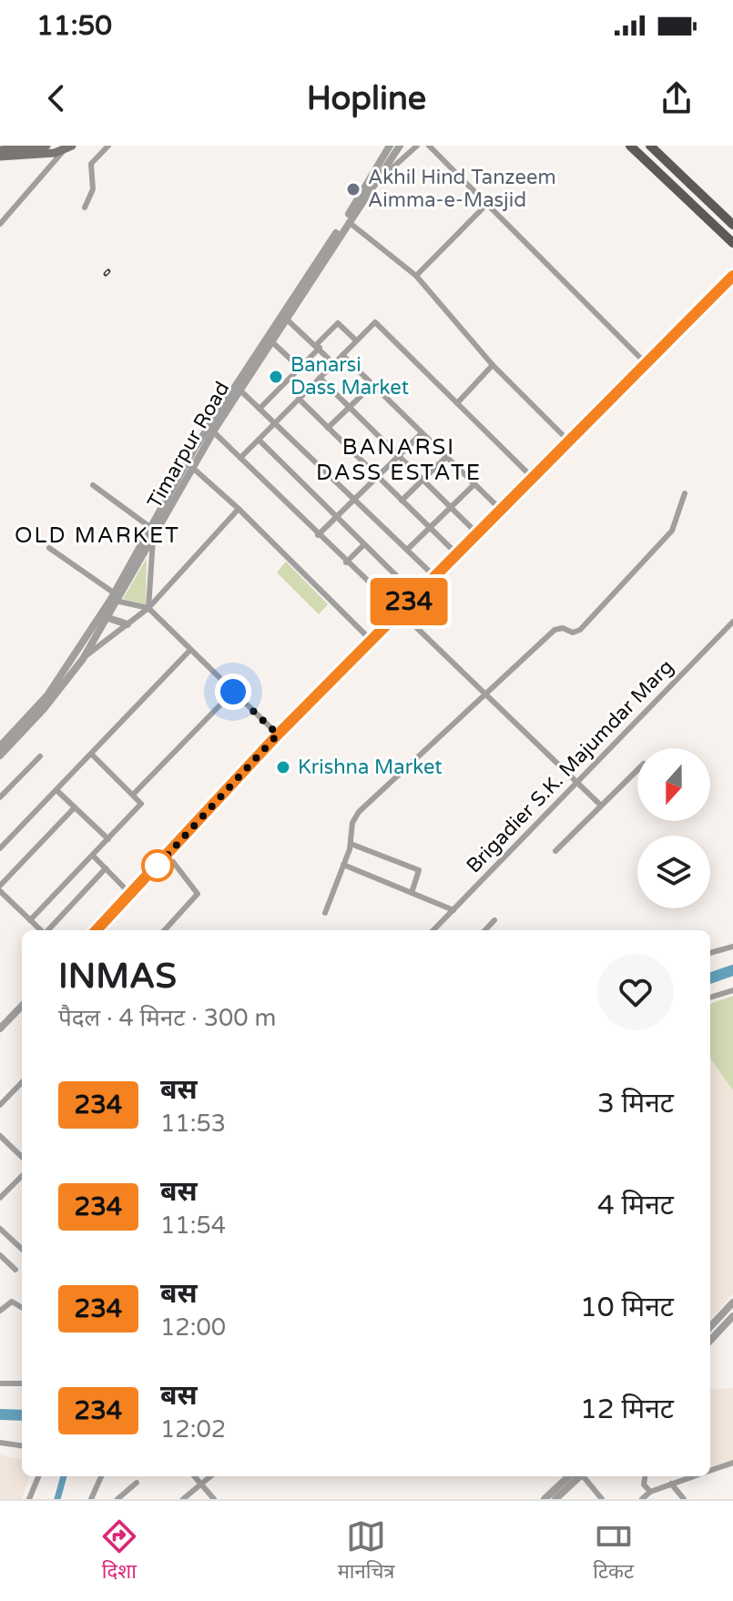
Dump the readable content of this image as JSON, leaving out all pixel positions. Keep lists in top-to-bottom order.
{
  "streets": {
    "street": ["Timarpur Road", "Brigadier S.K. Majumdar Marg"]
  },
  "districts": ["BANARSI DASS ESTATE", "OLD MARKET"],
  "places": ["Akhil Hind Tanzeem Aimma-e-Masjid", "Banarsi Dass Market", "Krishna Market"],
  "lines": ["bus line 234"],
  "north": "bottom",
  "page": {
    "status": "11:50",
    "header": "Hopline",
    "on_map": "234",
    "heading": ["INMAS", "पैदल · 4 मिनट · 300 m"],
    "list": [
      {
        "mark": "234",
        "name": "बस",
        "note": "11:53",
        "value": "3 मिनट"
      },
      {
        "mark": "234",
        "name": "बस",
        "note": "11:54",
        "value": "4 मिनट"
      },
      {
        "mark": "234",
        "name": "बस",
        "note": "12:00",
        "value": "10 मिनट"
      },
      {
        "mark": "234",
        "name": "बस",
        "note": "12:02",
        "value": "12 मिनट"
      }
    ],
    "tabs": ["दिशा", "मानचित्र", "टिकट"]
  }
}
